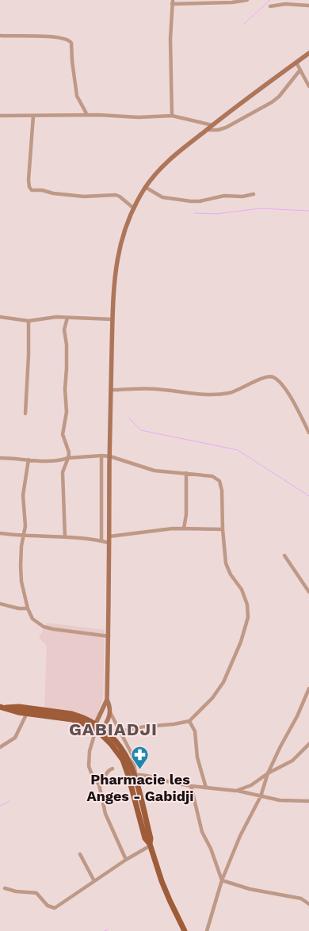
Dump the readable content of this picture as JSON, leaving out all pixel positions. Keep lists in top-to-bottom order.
{
  "districts": ["GABIADJI"],
  "places": {
    "pharmacy": ["Pharmacie les Anges - Gabidji"]
  }
}
